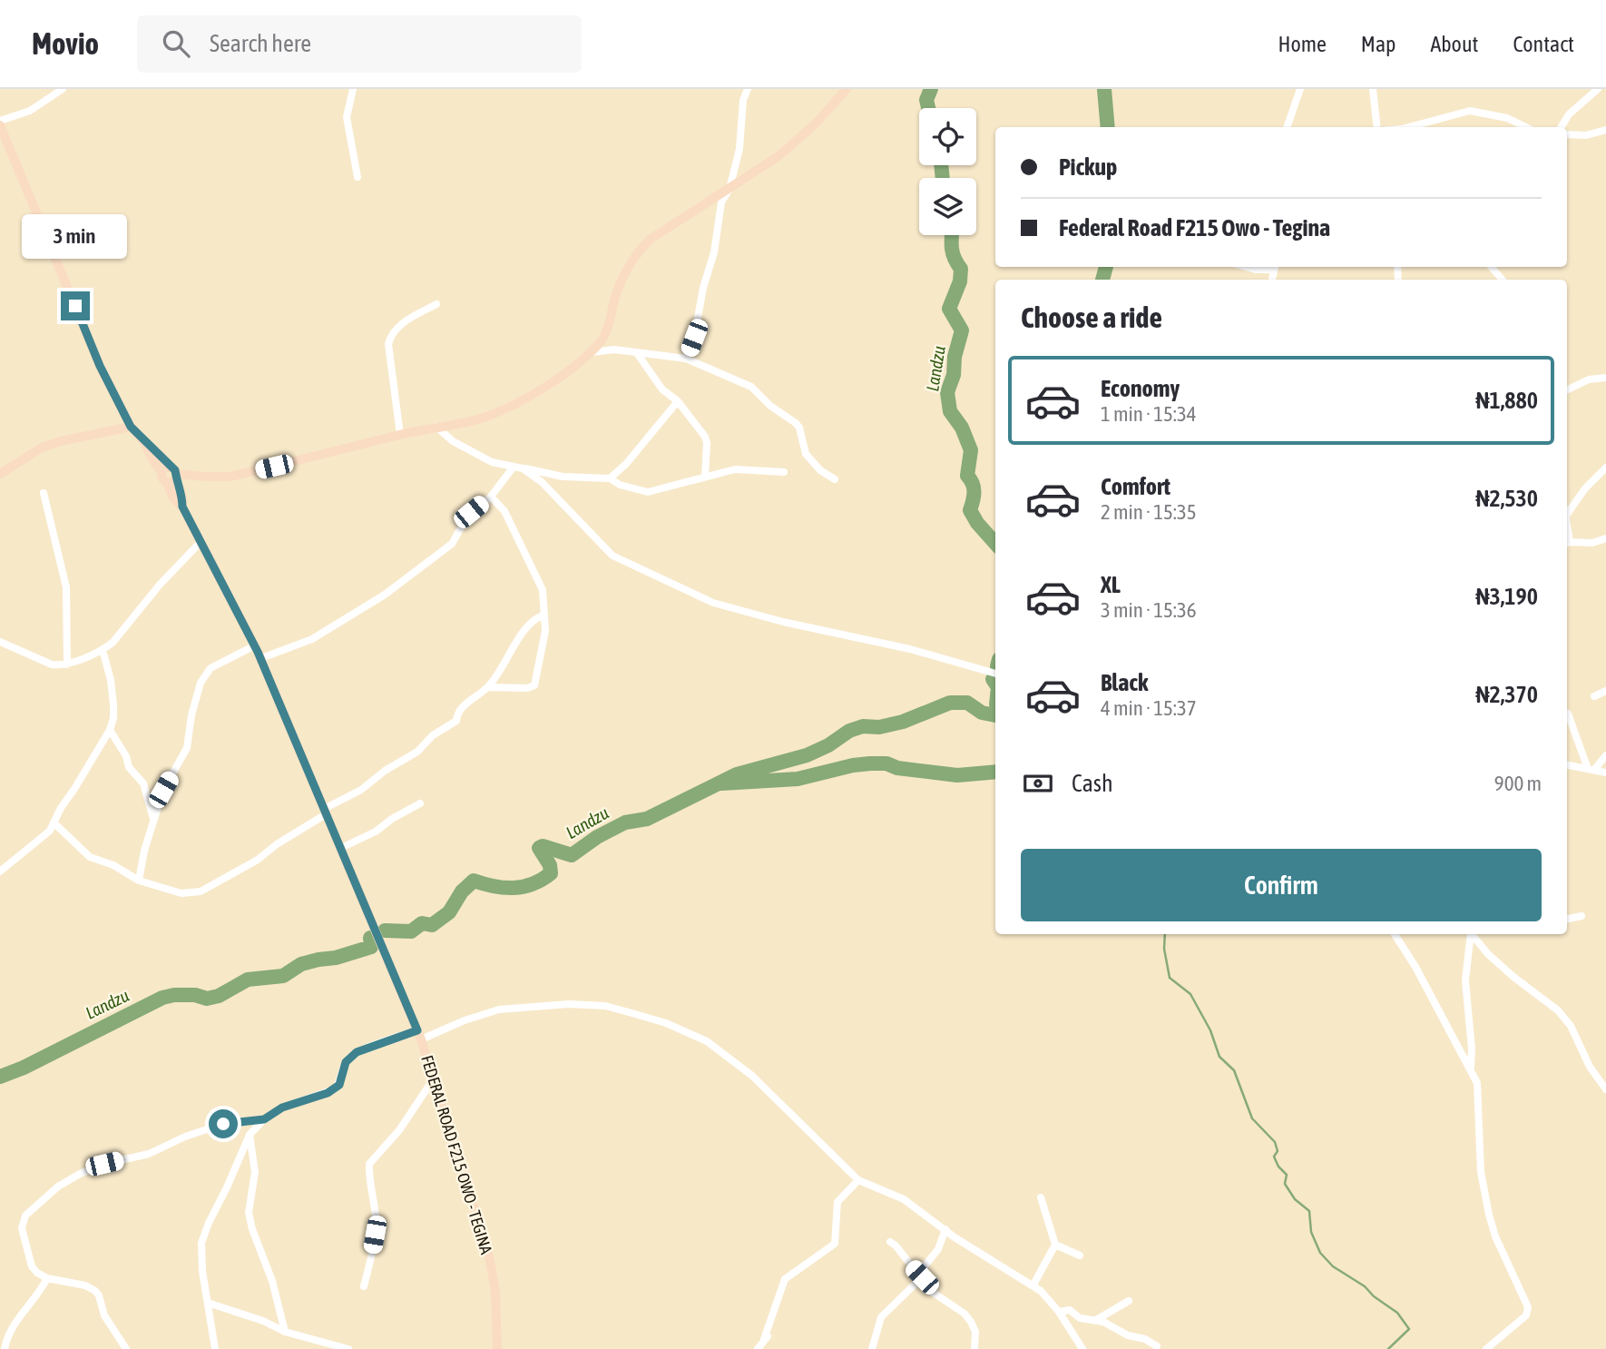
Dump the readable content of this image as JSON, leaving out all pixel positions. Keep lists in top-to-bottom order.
{
  "streets": {
    "main road": ["FEDERAL ROAD F215 OWO - TEGINA"]
  },
  "water": ["Landzu"],
  "page": {
    "header": "Movio",
    "search": "Search here",
    "nav": [
      "Home",
      "Map",
      "About",
      "Contact"
    ],
    "banner": ["Pickup", "Federal Road F215 Owo - Tegina"],
    "bubble": "3 min",
    "heading": "Choose a ride",
    "list": [
      {
        "name": "Economy",
        "note": "1 min · 15:34",
        "value": "₦1,880"
      },
      {
        "name": "Comfort",
        "note": "2 min · 15:35",
        "value": "₦2,530"
      },
      {
        "name": "XL",
        "note": "3 min · 15:36",
        "value": "₦3,190"
      },
      {
        "name": "Black",
        "note": "4 min · 15:37",
        "value": "₦2,370"
      }
    ],
    "pay": ["Cash", "900 m"],
    "buttons": "Confirm"
  }
}
